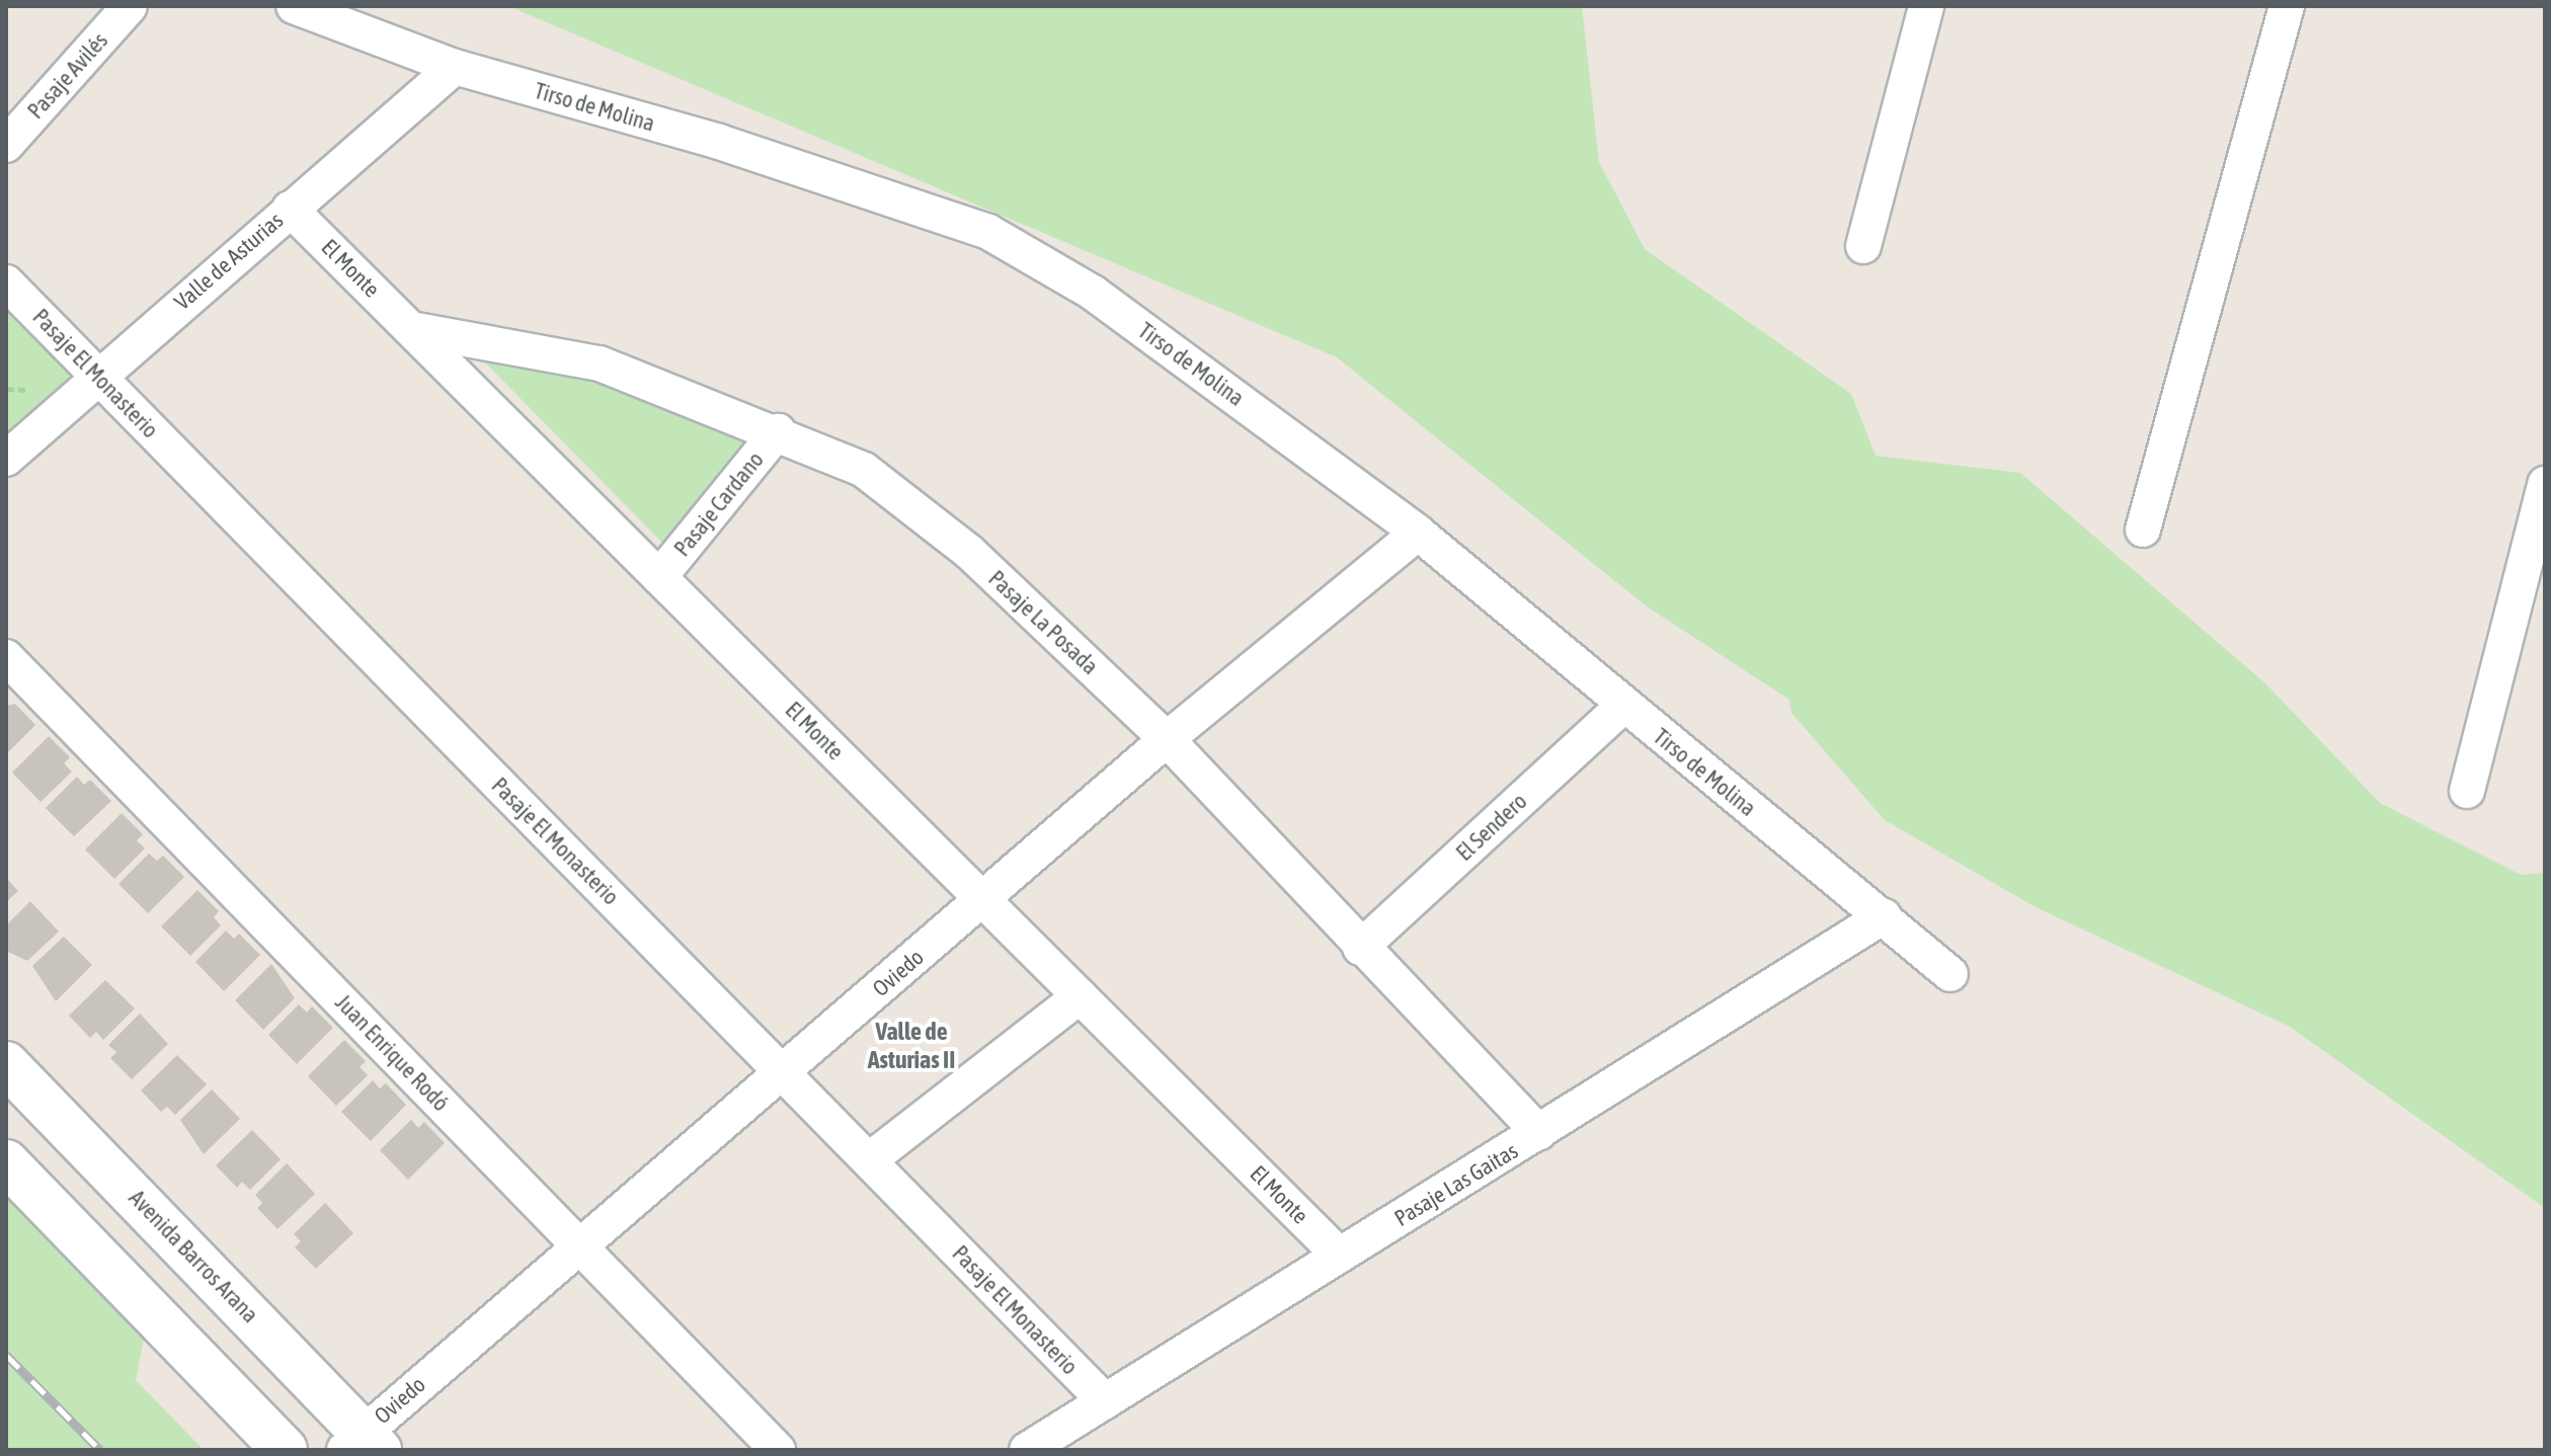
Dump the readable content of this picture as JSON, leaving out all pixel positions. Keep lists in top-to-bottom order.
{
  "streets": {
    "main road": ["Avenida Barros Arana"],
    "street": [
      "Pasaje Avilés",
      "Tirso de Molina",
      "Valle de Asturias",
      "El Monte",
      "Pasaje El Monasterio",
      "Pasaje Cardano",
      "Pasaje La Posada",
      "El Sendero",
      "Oviedo",
      "Juan Enrique Rodó",
      "Pasaje Las Gaitas"
    ]
  },
  "crossings": [
    ["Tirso de Molina", "Valle de Asturias"],
    ["Tirso de Molina", "El Sendero"],
    ["Tirso de Molina", "Oviedo"],
    ["Tirso de Molina", "Pasaje Las Gaitas"],
    ["Valle de Asturias", "El Monte"],
    ["Valle de Asturias", "Pasaje El Monasterio"],
    ["El Monte", "Pasaje Cardano"],
    ["El Monte", "Pasaje La Posada"],
    ["El Monte", "Oviedo"],
    ["El Monte", "Pasaje Las Gaitas"],
    ["Pasaje El Monasterio", "Oviedo"],
    ["Pasaje El Monasterio", "Pasaje Las Gaitas"],
    ["Pasaje Cardano", "Pasaje La Posada"],
    ["Pasaje La Posada", "El Sendero"],
    ["Pasaje La Posada", "Oviedo"],
    ["Pasaje La Posada", "Pasaje Las Gaitas"],
    ["Oviedo", "Juan Enrique Rodó"],
    ["Oviedo", "Avenida Barros Arana"]
  ],
  "districts": ["Valle de Asturias II"]
}
